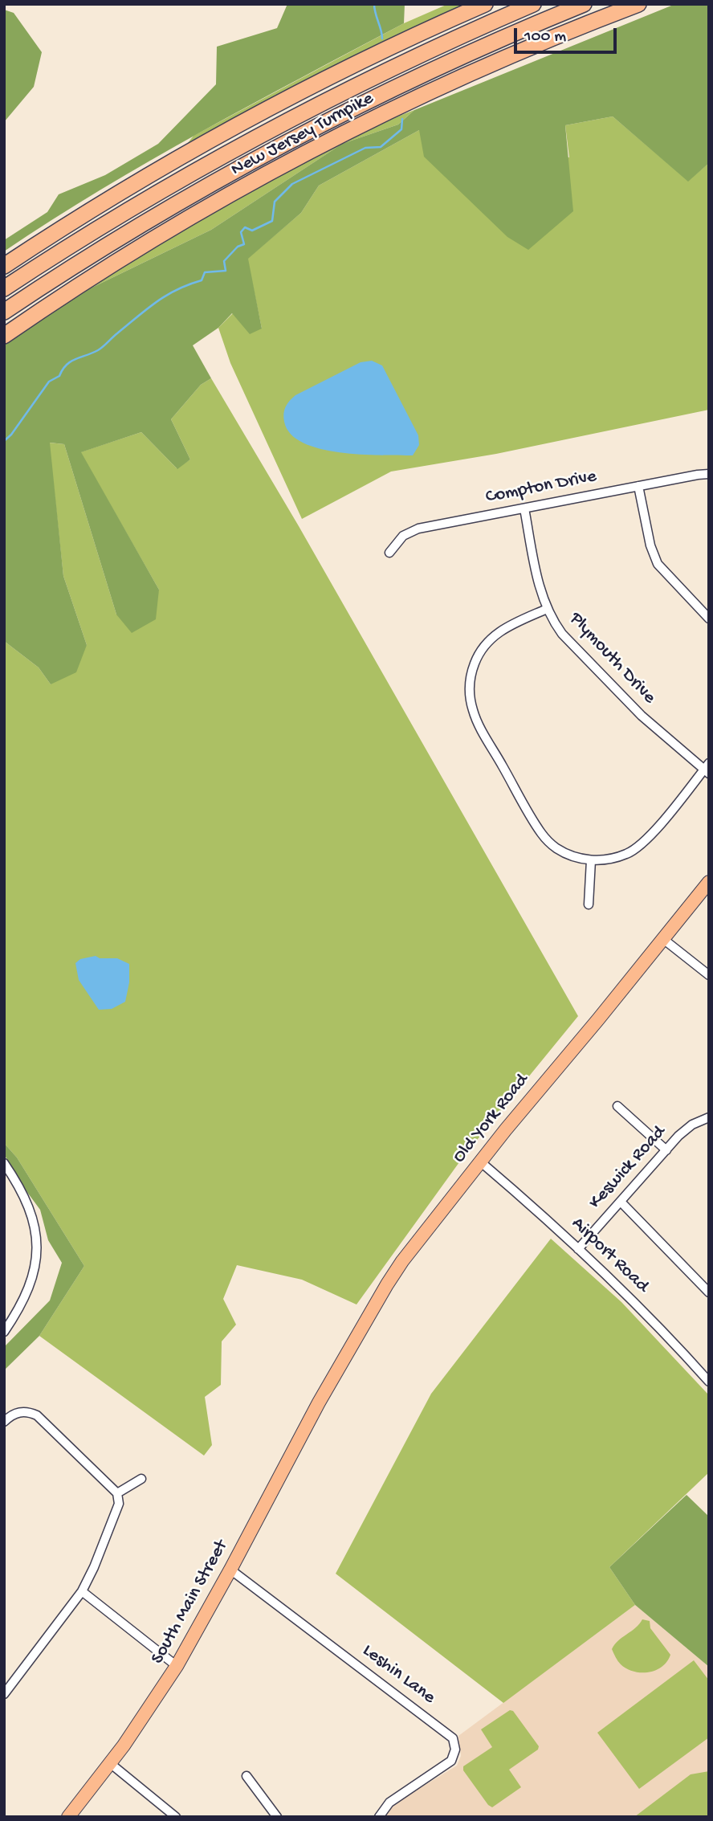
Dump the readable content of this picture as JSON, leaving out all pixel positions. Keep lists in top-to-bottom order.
{
  "streets": {
    "highway": ["New Jersey Turnpike"],
    "main road": ["Old York Road", "South Main Street"],
    "street": [
      "Compton Drive",
      "Plymouth Drive",
      "Keswick Road",
      "Airport Road",
      "Leshin Lane"
    ]
  },
  "crossings": [
    ["Compton Drive", "Plymouth Drive"],
    ["Old York Road", "Airport Road"],
    ["Old York Road", "South Main Street"],
    ["Keswick Road", "Airport Road"],
    ["South Main Street", "Leshin Lane"]
  ],
  "scale_bar": "100 m"
}
